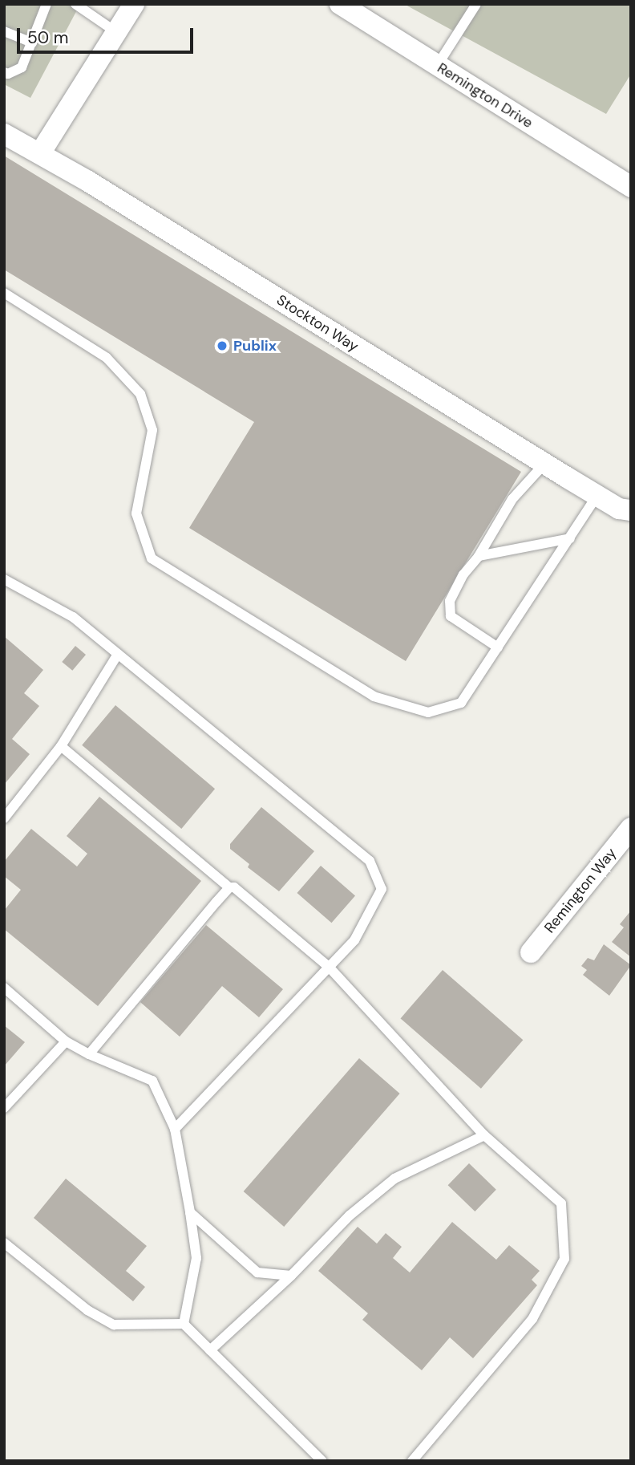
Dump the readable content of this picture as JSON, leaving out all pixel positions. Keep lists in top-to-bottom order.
{
  "streets": {
    "street": ["Remington Drive", "Stockton Way", "Remington Way"]
  },
  "places": ["Publix"],
  "scale_bar": "50 m"
}
